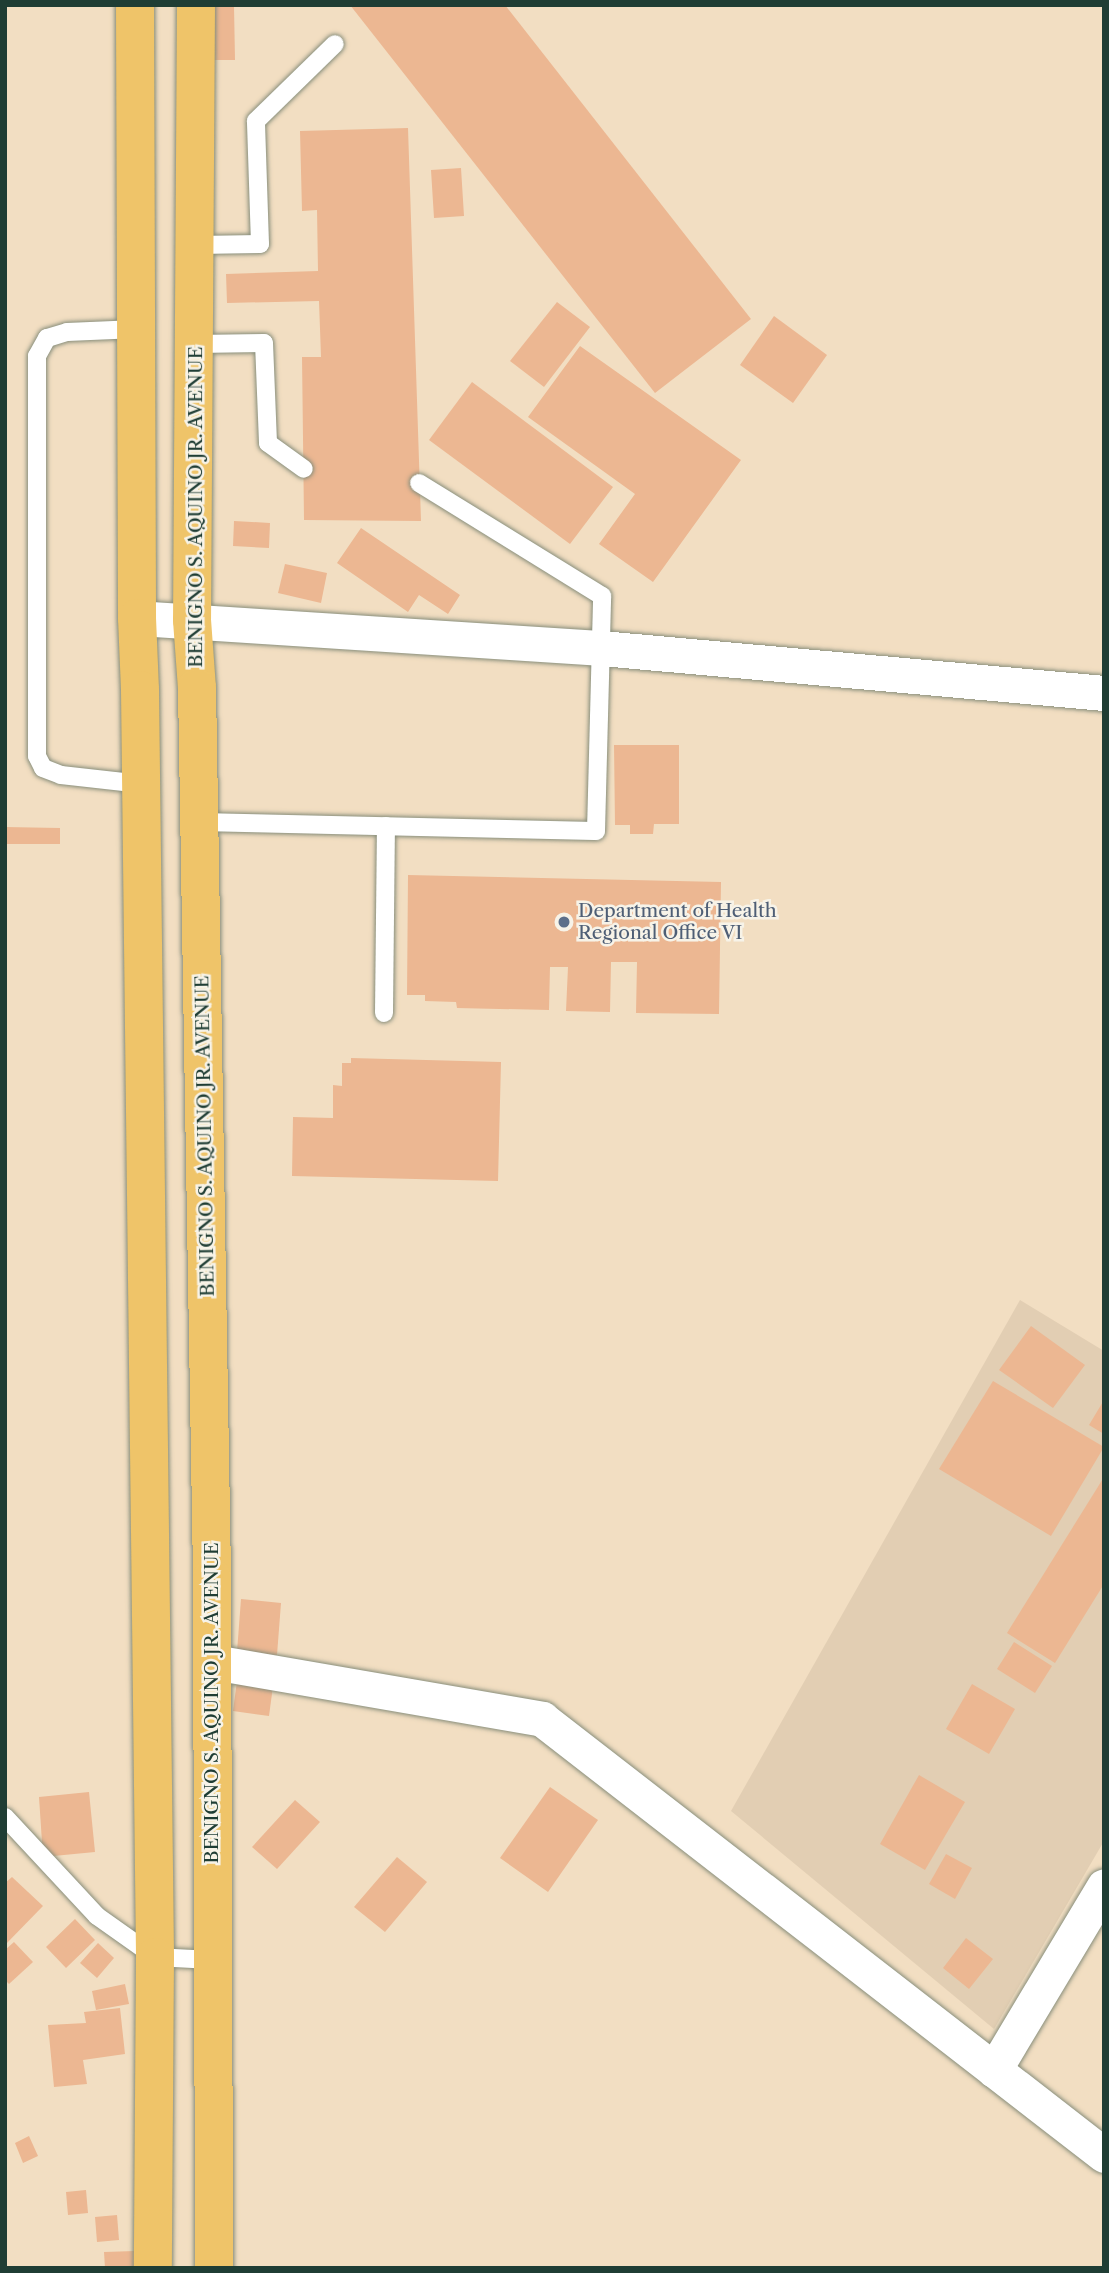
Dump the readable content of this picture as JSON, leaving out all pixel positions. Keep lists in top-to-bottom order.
{
  "streets": {
    "main road": ["BENIGNO S. AQUINO JR. AVENUE"]
  },
  "places": ["Department of Health Regional Office VI"]
}
